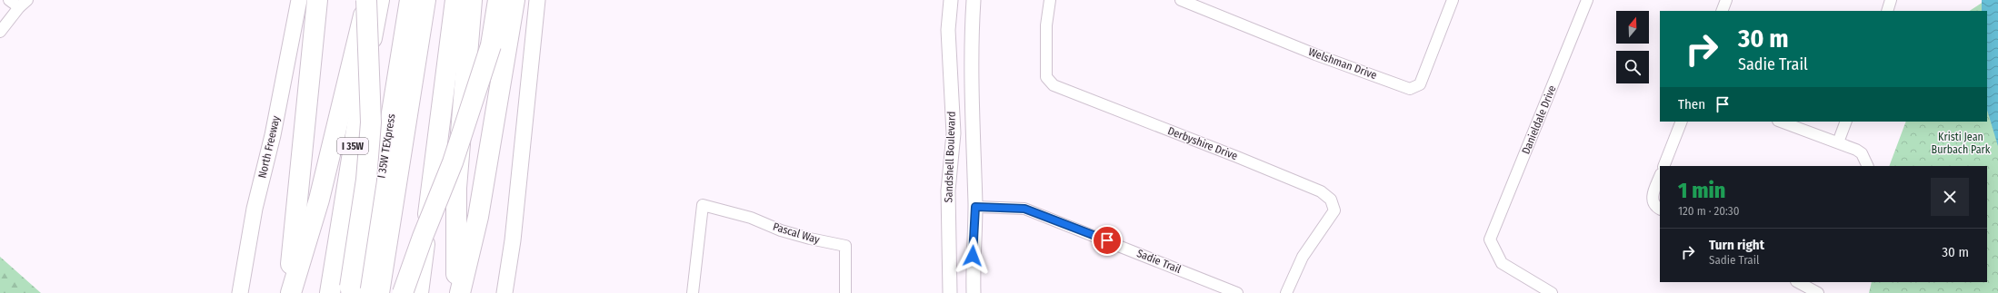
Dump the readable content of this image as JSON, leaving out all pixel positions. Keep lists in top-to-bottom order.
{
  "streets": {
    "highway": ["I 35W", "I 35W TEXpress"],
    "main road": ["North Freeway"],
    "street": [
      "Welshman Drive",
      "Danieldale Drive",
      "Derbyshire Drive",
      "Sandshell Boulevard",
      "Pascal Way",
      "Sadie Trail"
    ]
  },
  "crossings": [
    ["Sandshell Boulevard", "Sadie Trail"]
  ],
  "parks": ["Kristi Jean Burbach Park"],
  "north": "top",
  "page": {
    "turn": ["30 m", "Sadie Trail"],
    "then": "Then",
    "heading": ["1 min", "120 m · 20:30"],
    "list": [
      {
        "name": "Turn right",
        "note": "Sadie Trail",
        "value": "30 m"
      }
    ]
  }
}
